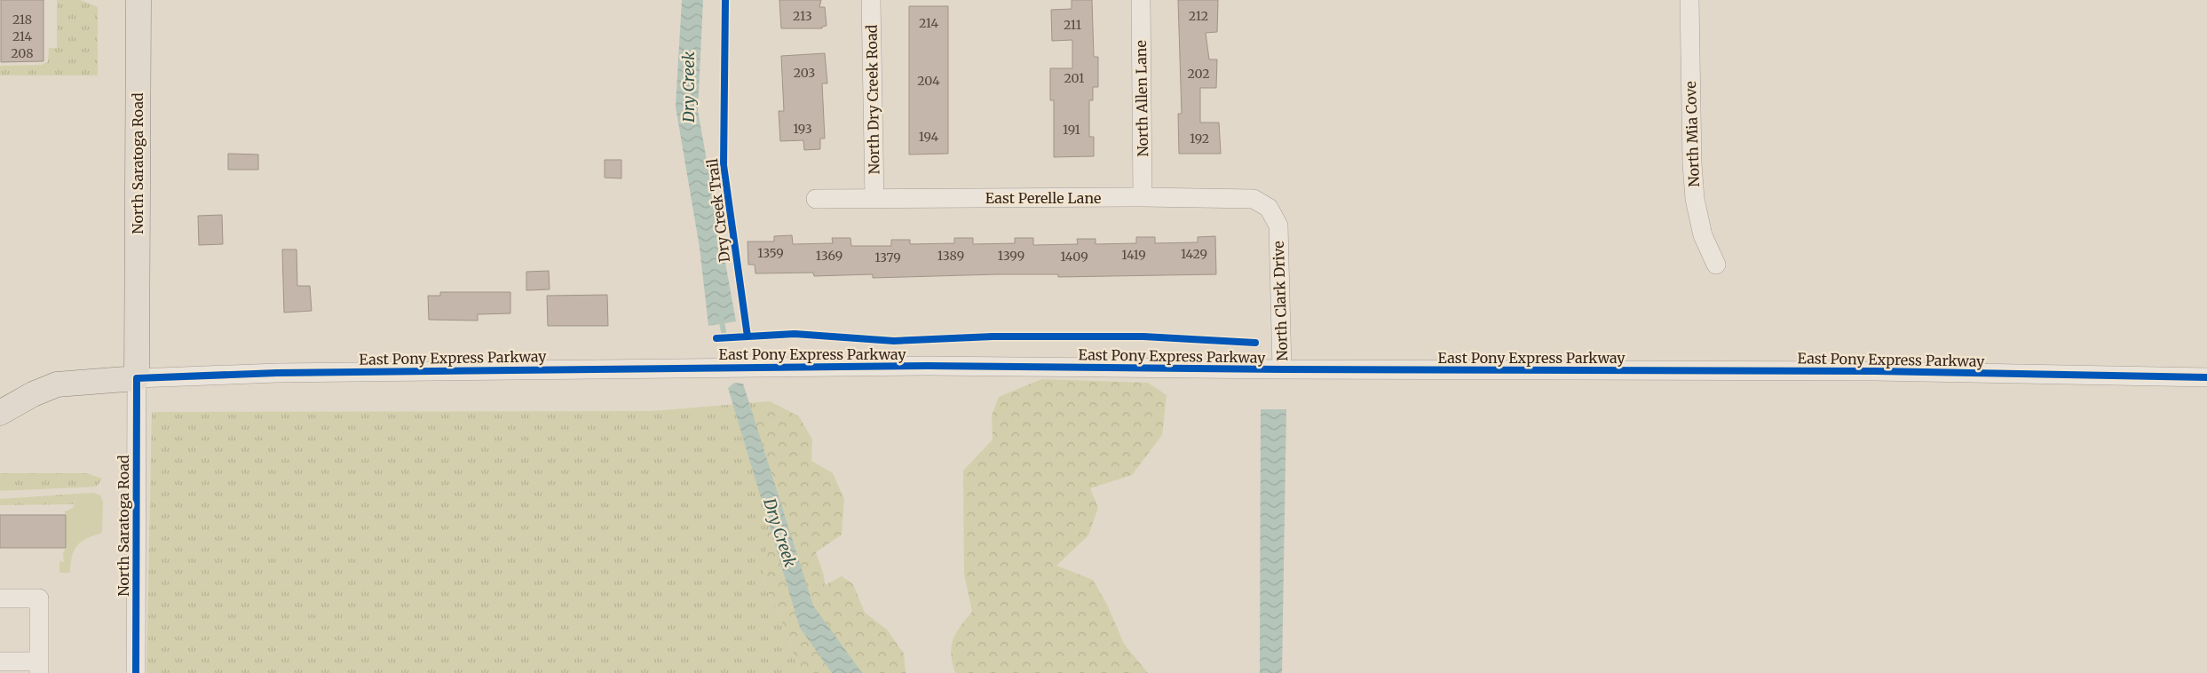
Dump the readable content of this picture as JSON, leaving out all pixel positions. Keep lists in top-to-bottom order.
{
  "streets": {
    "main road": ["North Saratoga Road", "East Pony Express Parkway"],
    "street": [
      "North Allen Lane",
      "North Dry Creek Road",
      "North Mia Cove",
      "East Perelle Lane",
      "North Clark Drive"
    ],
    "cycle path": ["Dry Creek Trail"]
  },
  "crossings": [
    ["North Allen Lane", "East Perelle Lane"],
    ["North Dry Creek Road", "East Perelle Lane"],
    ["North Saratoga Road", "East Pony Express Parkway"],
    ["East Perelle Lane", "North Clark Drive"],
    ["North Clark Drive", "East Pony Express Parkway"]
  ],
  "water": ["Dry Creek"],
  "house_numbers": [
    "213",
    "212",
    "218",
    "214",
    "211",
    "214",
    "208",
    "203",
    "202",
    "201",
    "204",
    "193",
    "191",
    "194",
    "192",
    "1359",
    "1429",
    "1419",
    "1369",
    "1389",
    "1399",
    "1409",
    "1379"
  ]
}
